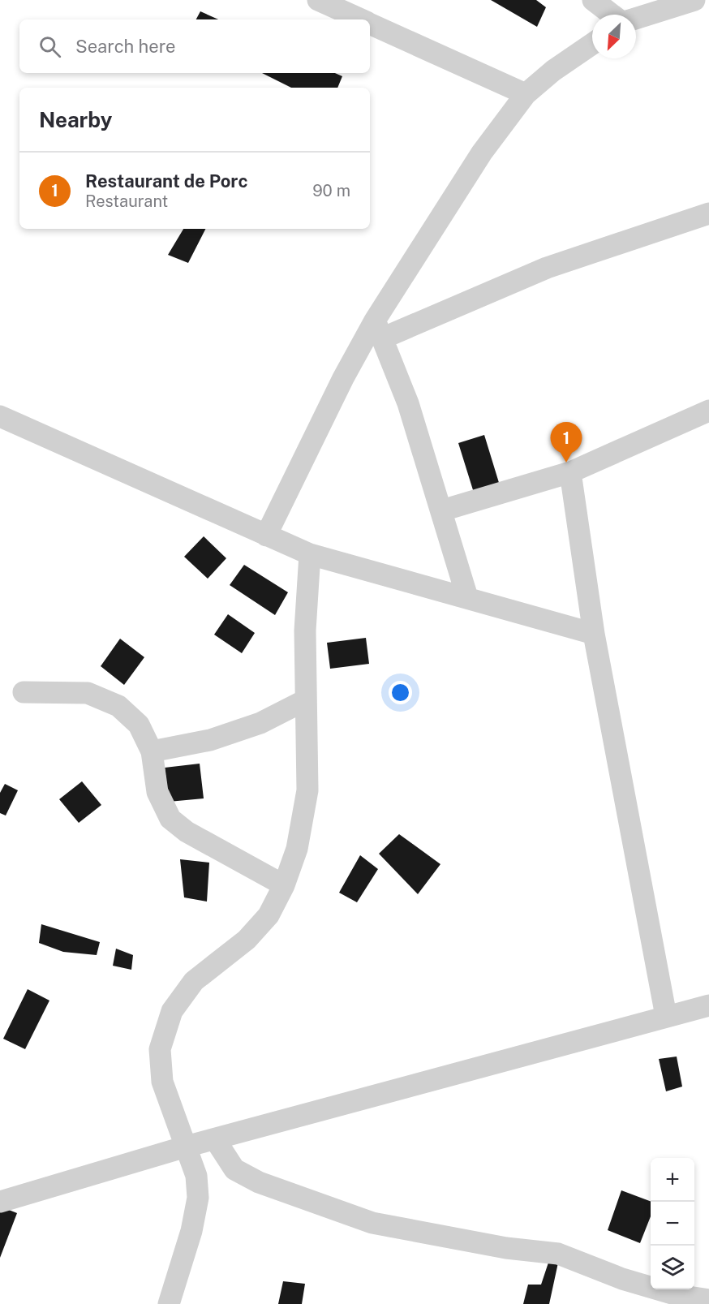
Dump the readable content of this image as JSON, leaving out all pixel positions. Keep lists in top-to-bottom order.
{
  "north": "bottom left",
  "page": {
    "search": "Search here",
    "heading": "Nearby",
    "list": [
      {
        "mark": "1",
        "name": "Restaurant de Porc",
        "note": "Restaurant",
        "value": "90 m"
      }
    ],
    "pins": "1",
    "map_buttons": ["+", "−"]
  }
}
